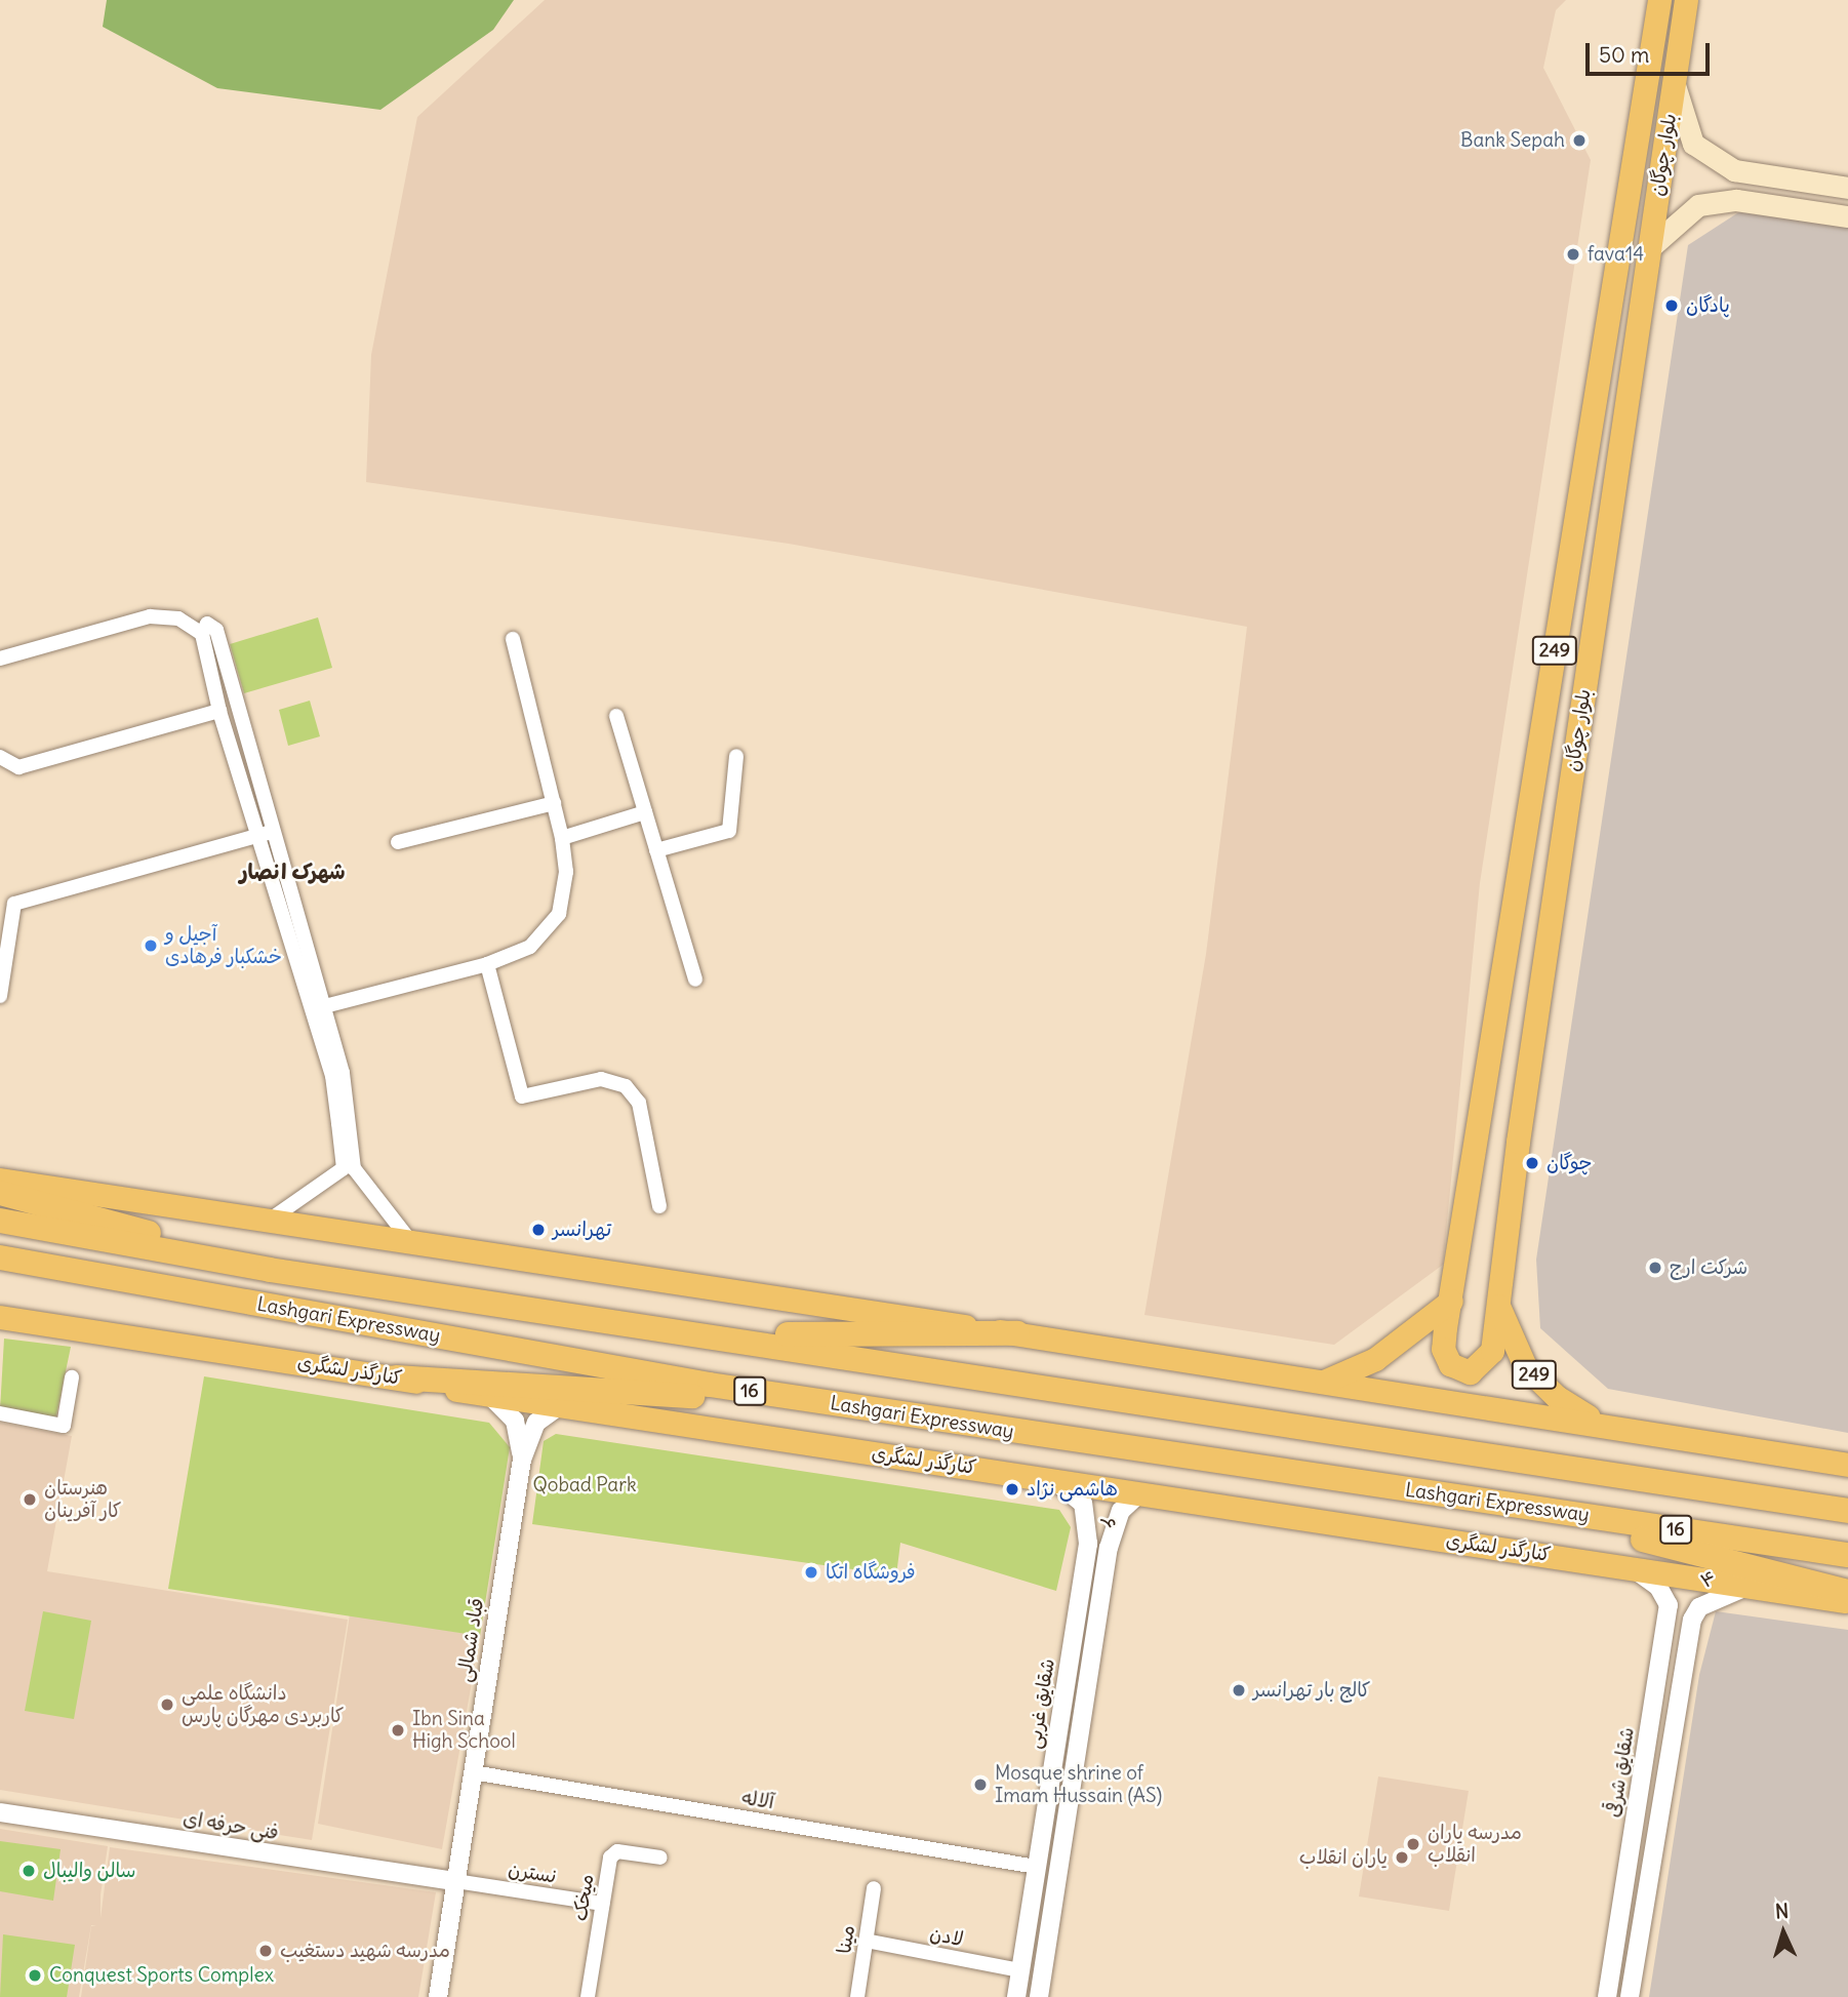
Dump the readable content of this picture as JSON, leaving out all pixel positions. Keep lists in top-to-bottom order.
{
  "streets": {
    "highway": ["Lashgari Expressway", "16"],
    "main road": ["بلوار چوگان", "249", "کنارگذر لشگری"],
    "street": [
      "۶",
      "۴",
      "قباد شمالی",
      "شقایق غربی",
      "شقایق شرقی",
      "آلاله",
      "فنی حرفه ای",
      "نسترن",
      "میخک",
      "لادن",
      "مینا"
    ]
  },
  "crossings": [
    ["بلوار چوگان", "249"],
    ["کنارگذر لشگری", "۶"],
    ["کنارگذر لشگری", "۴"],
    ["کنارگذر لشگری", "شقایق شرقی"],
    ["۶", "شقایق غربی"],
    ["قباد شمالی", "آلاله"],
    ["قباد شمالی", "فنی حرفه ای"],
    ["قباد شمالی", "نسترن"],
    ["شقایق غربی", "آلاله"],
    ["شقایق غربی", "لادن"],
    ["فنی حرفه ای", "نسترن"],
    ["نسترن", "میخک"],
    ["لادن", "مینا"]
  ],
  "districts": ["شهرک انصار"],
  "parks": ["Qobad Park"],
  "places": [
    "Bank Sepah",
    "fava14",
    "پادگان",
    "آجیل و خشکبار فرهادی",
    "چوگان",
    "تهرانسر",
    "شرکت ارج",
    "هاشمی نژاد",
    "هنرستان کار آفرینان",
    "فروشگاه اتکا",
    "کالج بار تهرانسر",
    "دانشگاه علمی کاربردی مهرگان پارس",
    "Ibn Sina High School",
    "Mosque shrine of Imam Hussain (AS)",
    "مدرسه یاران انقلاب",
    "یاران انقلاب",
    "سالن والیبال",
    "مدرسه شهید دستغیب",
    "Conquest Sports Complex"
  ],
  "scale_bar": "50 m",
  "north": "top"
}
